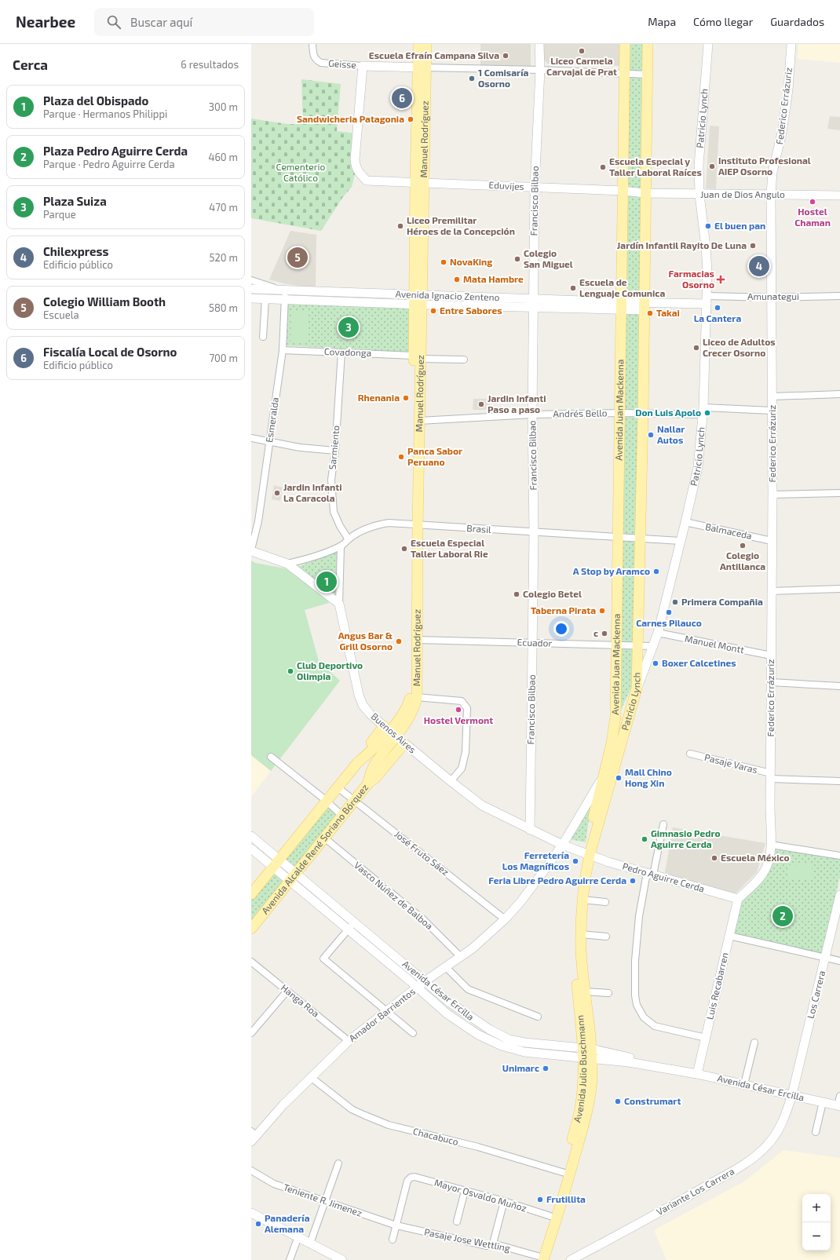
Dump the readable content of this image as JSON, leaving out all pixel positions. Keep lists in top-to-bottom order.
{
  "streets": {
    "main road": [
      "Patricio Lynch",
      "Manuel Rodríguez",
      "Avenida Juan Mackenna",
      "Avenida Alcalde René Soriano Bórquez",
      "Avenida Julio Buschmann"
    ],
    "street": [
      "Geisse",
      "Federico Errázuriz",
      "Eduvijes",
      "Juan de Dios Angulo",
      "Francisco Bilbao",
      "Avenida Ignacio Zenteno",
      "Amunategui",
      "Covadonga",
      "Andrés Bello",
      "Esmeralda",
      "Sarmiento",
      "Brasil",
      "Balmaceda",
      "Ecuador",
      "Manuel Montt",
      "Buenos Aires",
      "Pasaje Varas",
      "José Fruto Sáez",
      "Pedro Aguirre Cerda",
      "Vasco Núñez de Balboa",
      "Luis Recabarren",
      "Avenida César Ercilla",
      "Los Carrera",
      "Hanga Roa",
      "Amador Barrientos",
      "Chacabuco",
      "Variante Los Carrera",
      "Mayor Osvaldo Muñoz",
      "Teniente R. Jimenez",
      "Pasaje Jose Wettling"
    ]
  },
  "crossings": [
    ["Geisse", "Manuel Rodríguez"],
    ["Geisse", "Eduvijes"],
    ["Federico Errázuriz", "Juan de Dios Angulo"],
    ["Federico Errázuriz", "Amunategui"],
    ["Federico Errázuriz", "Andrés Bello"],
    ["Federico Errázuriz", "Balmaceda"],
    ["Federico Errázuriz", "Manuel Montt"],
    ["Federico Errázuriz", "Pasaje Varas"],
    ["Federico Errázuriz", "Pedro Aguirre Cerda"],
    ["Federico Errázuriz", "Luis Recabarren"],
    ["Patricio Lynch", "Juan de Dios Angulo"],
    ["Patricio Lynch", "Amunategui"],
    ["Patricio Lynch", "Avenida Juan Mackenna"],
    ["Patricio Lynch", "Andrés Bello"],
    ["Patricio Lynch", "Brasil"],
    ["Patricio Lynch", "Balmaceda"],
    ["Patricio Lynch", "Ecuador"],
    ["Patricio Lynch", "Manuel Montt"],
    ["Patricio Lynch", "Buenos Aires"],
    ["Patricio Lynch", "Pedro Aguirre Cerda"],
    ["Patricio Lynch", "Avenida Julio Buschmann"],
    ["Manuel Rodríguez", "Eduvijes"],
    ["Manuel Rodríguez", "Avenida Ignacio Zenteno"],
    ["Manuel Rodríguez", "Covadonga"],
    ["Manuel Rodríguez", "Andrés Bello"],
    ["Manuel Rodríguez", "Brasil"],
    ["Manuel Rodríguez", "Ecuador"],
    ["Manuel Rodríguez", "Buenos Aires"],
    ["Manuel Rodríguez", "Avenida Alcalde René Soriano Bórquez"],
    ["Eduvijes", "Juan de Dios Angulo"],
    ["Eduvijes", "Francisco Bilbao"],
    ["Eduvijes", "Avenida Juan Mackenna"],
    ["Francisco Bilbao", "Avenida Ignacio Zenteno"],
    ["Francisco Bilbao", "Andrés Bello"],
    ["Francisco Bilbao", "Brasil"],
    ["Francisco Bilbao", "Ecuador"],
    ["Francisco Bilbao", "Buenos Aires"],
    ["Avenida Ignacio Zenteno", "Amunategui"],
    ["Avenida Ignacio Zenteno", "Avenida Juan Mackenna"],
    ["Avenida Ignacio Zenteno", "Esmeralda"],
    ["Covadonga", "Esmeralda"],
    ["Covadonga", "Sarmiento"],
    ["Avenida Juan Mackenna", "Andrés Bello"],
    ["Avenida Juan Mackenna", "Brasil"],
    ["Avenida Juan Mackenna", "Ecuador"],
    ["Avenida Juan Mackenna", "Buenos Aires"],
    ["Avenida Juan Mackenna", "Pedro Aguirre Cerda"],
    ["Avenida Juan Mackenna", "Amador Barrientos"],
    ["Avenida Juan Mackenna", "Avenida Julio Buschmann"],
    ["Sarmiento", "Brasil"],
    ["Brasil", "Buenos Aires"],
    ["Buenos Aires", "Avenida Alcalde René Soriano Bórquez"],
    ["Buenos Aires", "Pedro Aguirre Cerda"],
    ["Buenos Aires", "Amador Barrientos"],
    ["Buenos Aires", "Avenida Julio Buschmann"],
    ["Avenida Alcalde René Soriano Bórquez", "José Fruto Sáez"],
    ["Avenida Alcalde René Soriano Bórquez", "Vasco Núñez de Balboa"],
    ["Avenida Alcalde René Soriano Bórquez", "Avenida César Ercilla"],
    ["José Fruto Sáez", "Amador Barrientos"],
    ["Pedro Aguirre Cerda", "Luis Recabarren"],
    ["Pedro Aguirre Cerda", "Avenida Julio Buschmann"],
    ["Vasco Núñez de Balboa", "Amador Barrientos"],
    ["Luis Recabarren", "Avenida César Ercilla"],
    ["Avenida César Ercilla", "Los Carrera"],
    ["Avenida César Ercilla", "Amador Barrientos"],
    ["Avenida César Ercilla", "Avenida Julio Buschmann"],
    ["Avenida César Ercilla", "Variante Los Carrera"],
    ["Los Carrera", "Variante Los Carrera"],
    ["Hanga Roa", "Amador Barrientos"],
    ["Amador Barrientos", "Chacabuco"],
    ["Avenida Julio Buschmann", "Chacabuco"],
    ["Avenida Julio Buschmann", "Mayor Osvaldo Muñoz"],
    ["Avenida Julio Buschmann", "Pasaje Jose Wettling"],
    ["Mayor Osvaldo Muñoz", "Teniente R. Jimenez"],
    ["Mayor Osvaldo Muñoz", "Pasaje Jose Wettling"],
    ["Teniente R. Jimenez", "Pasaje Jose Wettling"]
  ],
  "parks": ["Cementerio Católico"],
  "places": {
    "other": [
      "Liceo Carmela Carvajal de Prat",
      "Escuela Efraín Campana Silva",
      "1 Comisaría Osorno",
      "Sandwicheria Patagonia",
      "Instituto Profesional AIEP Osorno",
      "Escuela Especial y Taller Laboral Raíces",
      "Hostel Chaman",
      "Liceo Premilitar Héroes de la Concepción",
      "El buen pan",
      "Jardín Infantil Rayito De Luna",
      "Colegio San Miguel",
      "NovaKing",
      "Mata Hambre",
      "Escuela de Lenguaje Comunica",
      "La Cantera",
      "Entre Sabores",
      "Takai",
      "Liceo de Adultos Crecer Osorno",
      "Rhenania",
      "Jardin Infanti Paso a paso",
      "Don Luis Apolo",
      "Nallar Autos",
      "Panca Sabor Peruano",
      "Jardin Infanti La Caracola",
      "Colegio Antillanca",
      "Escuela Especial Taller Laboral Rie",
      "A Stop by Aramco",
      "Colegio Betel",
      "Primera Compañia",
      "Taberna Pirata",
      "Carnes Pilauco",
      "c",
      "Angus Bar & Grill Osorno",
      "Boxer Calcetines",
      "Club Deportivo Olimpia",
      "Hostel Vermont",
      "Mall Chino Hong Xin",
      "Gimnasio Pedro Aguirre Cerda",
      "Escuela México",
      "Ferretería Los Magníficos",
      "Feria Libre Pedro Aguirre Cerda",
      "Unimarc",
      "Construmart",
      "Frutillita",
      "Panadería Alemana"
    ],
    "health": ["Farmacias Osorno"]
  },
  "page": {
    "header": "Nearbee",
    "search": "Buscar aquí",
    "nav": ["Mapa", "Cómo llegar", "Guardados"],
    "heading": ["Cerca", "6 resultados"],
    "list": [
      {
        "mark": "1",
        "name": "Plaza del Obispado",
        "note": "Parque · Hermanos Philippi",
        "value": "300 m"
      },
      {
        "mark": "2",
        "name": "Plaza Pedro Aguirre Cerda",
        "note": "Parque · Pedro Aguirre Cerda",
        "value": "460 m"
      },
      {
        "mark": "3",
        "name": "Plaza Suiza",
        "note": "Parque",
        "value": "470 m"
      },
      {
        "mark": "4",
        "name": "Chilexpress",
        "note": "Edificio público",
        "value": "520 m"
      },
      {
        "mark": "5",
        "name": "Colegio William Booth",
        "note": "Escuela",
        "value": "580 m"
      },
      {
        "mark": "6",
        "name": "Fiscalía Local de Osorno",
        "note": "Edificio público",
        "value": "700 m"
      }
    ],
    "pins": [
      "6",
      "5",
      "4",
      "3",
      "1",
      "2"
    ],
    "map_buttons": ["+", "−"]
  }
}
